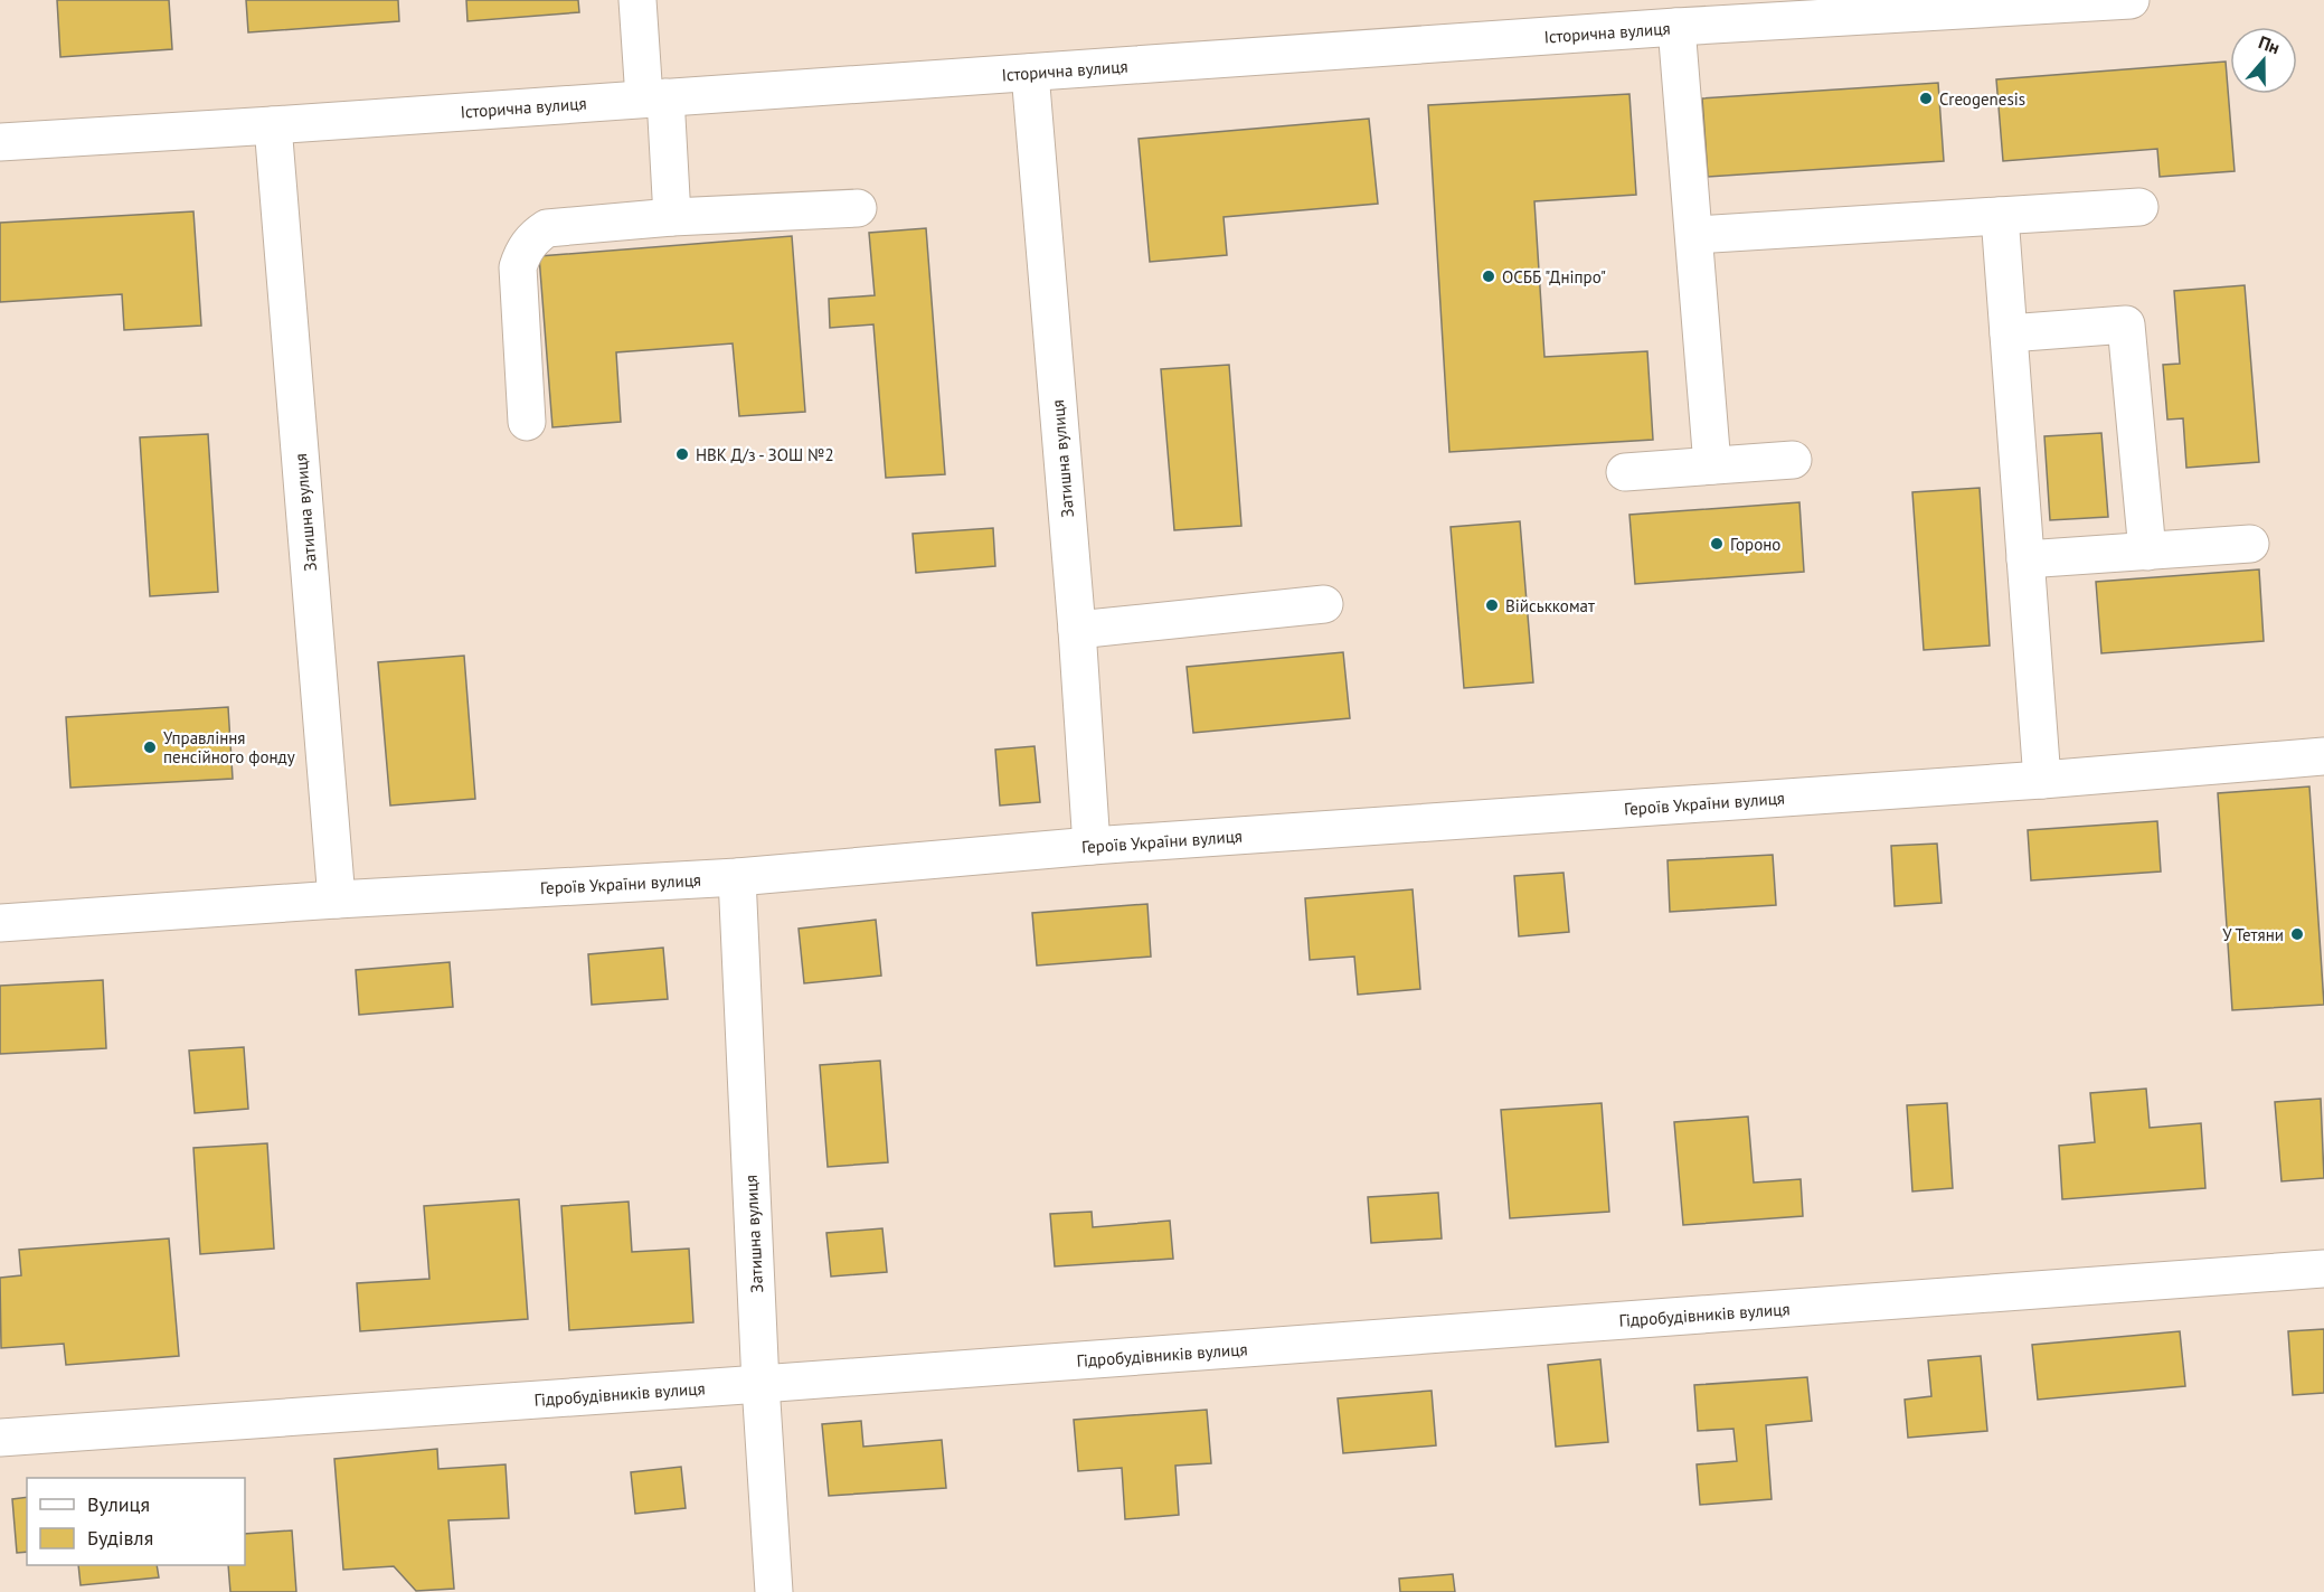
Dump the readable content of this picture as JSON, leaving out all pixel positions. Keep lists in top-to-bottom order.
{
  "streets": {
    "street": [
      "Історична вулиця",
      "Затишна вулиця",
      "Героїв України вулиця",
      "Гідробудівників вулиця"
    ]
  },
  "crossings": [
    ["Історична вулиця", "Затишна вулиця"],
    ["Затишна вулиця", "Героїв України вулиця"],
    ["Затишна вулиця", "Гідробудівників вулиця"]
  ],
  "places": [
    "Creogenesis",
    "ОСББ \"Днiпро\"",
    "НВК Д/з - ЗОШ №2",
    "Гороно",
    "Військкомат",
    "Управління пенсійного фонду",
    "У Тетяни"
  ],
  "legend": ["Вулиця", "Будівля"],
  "north": "top"
}
